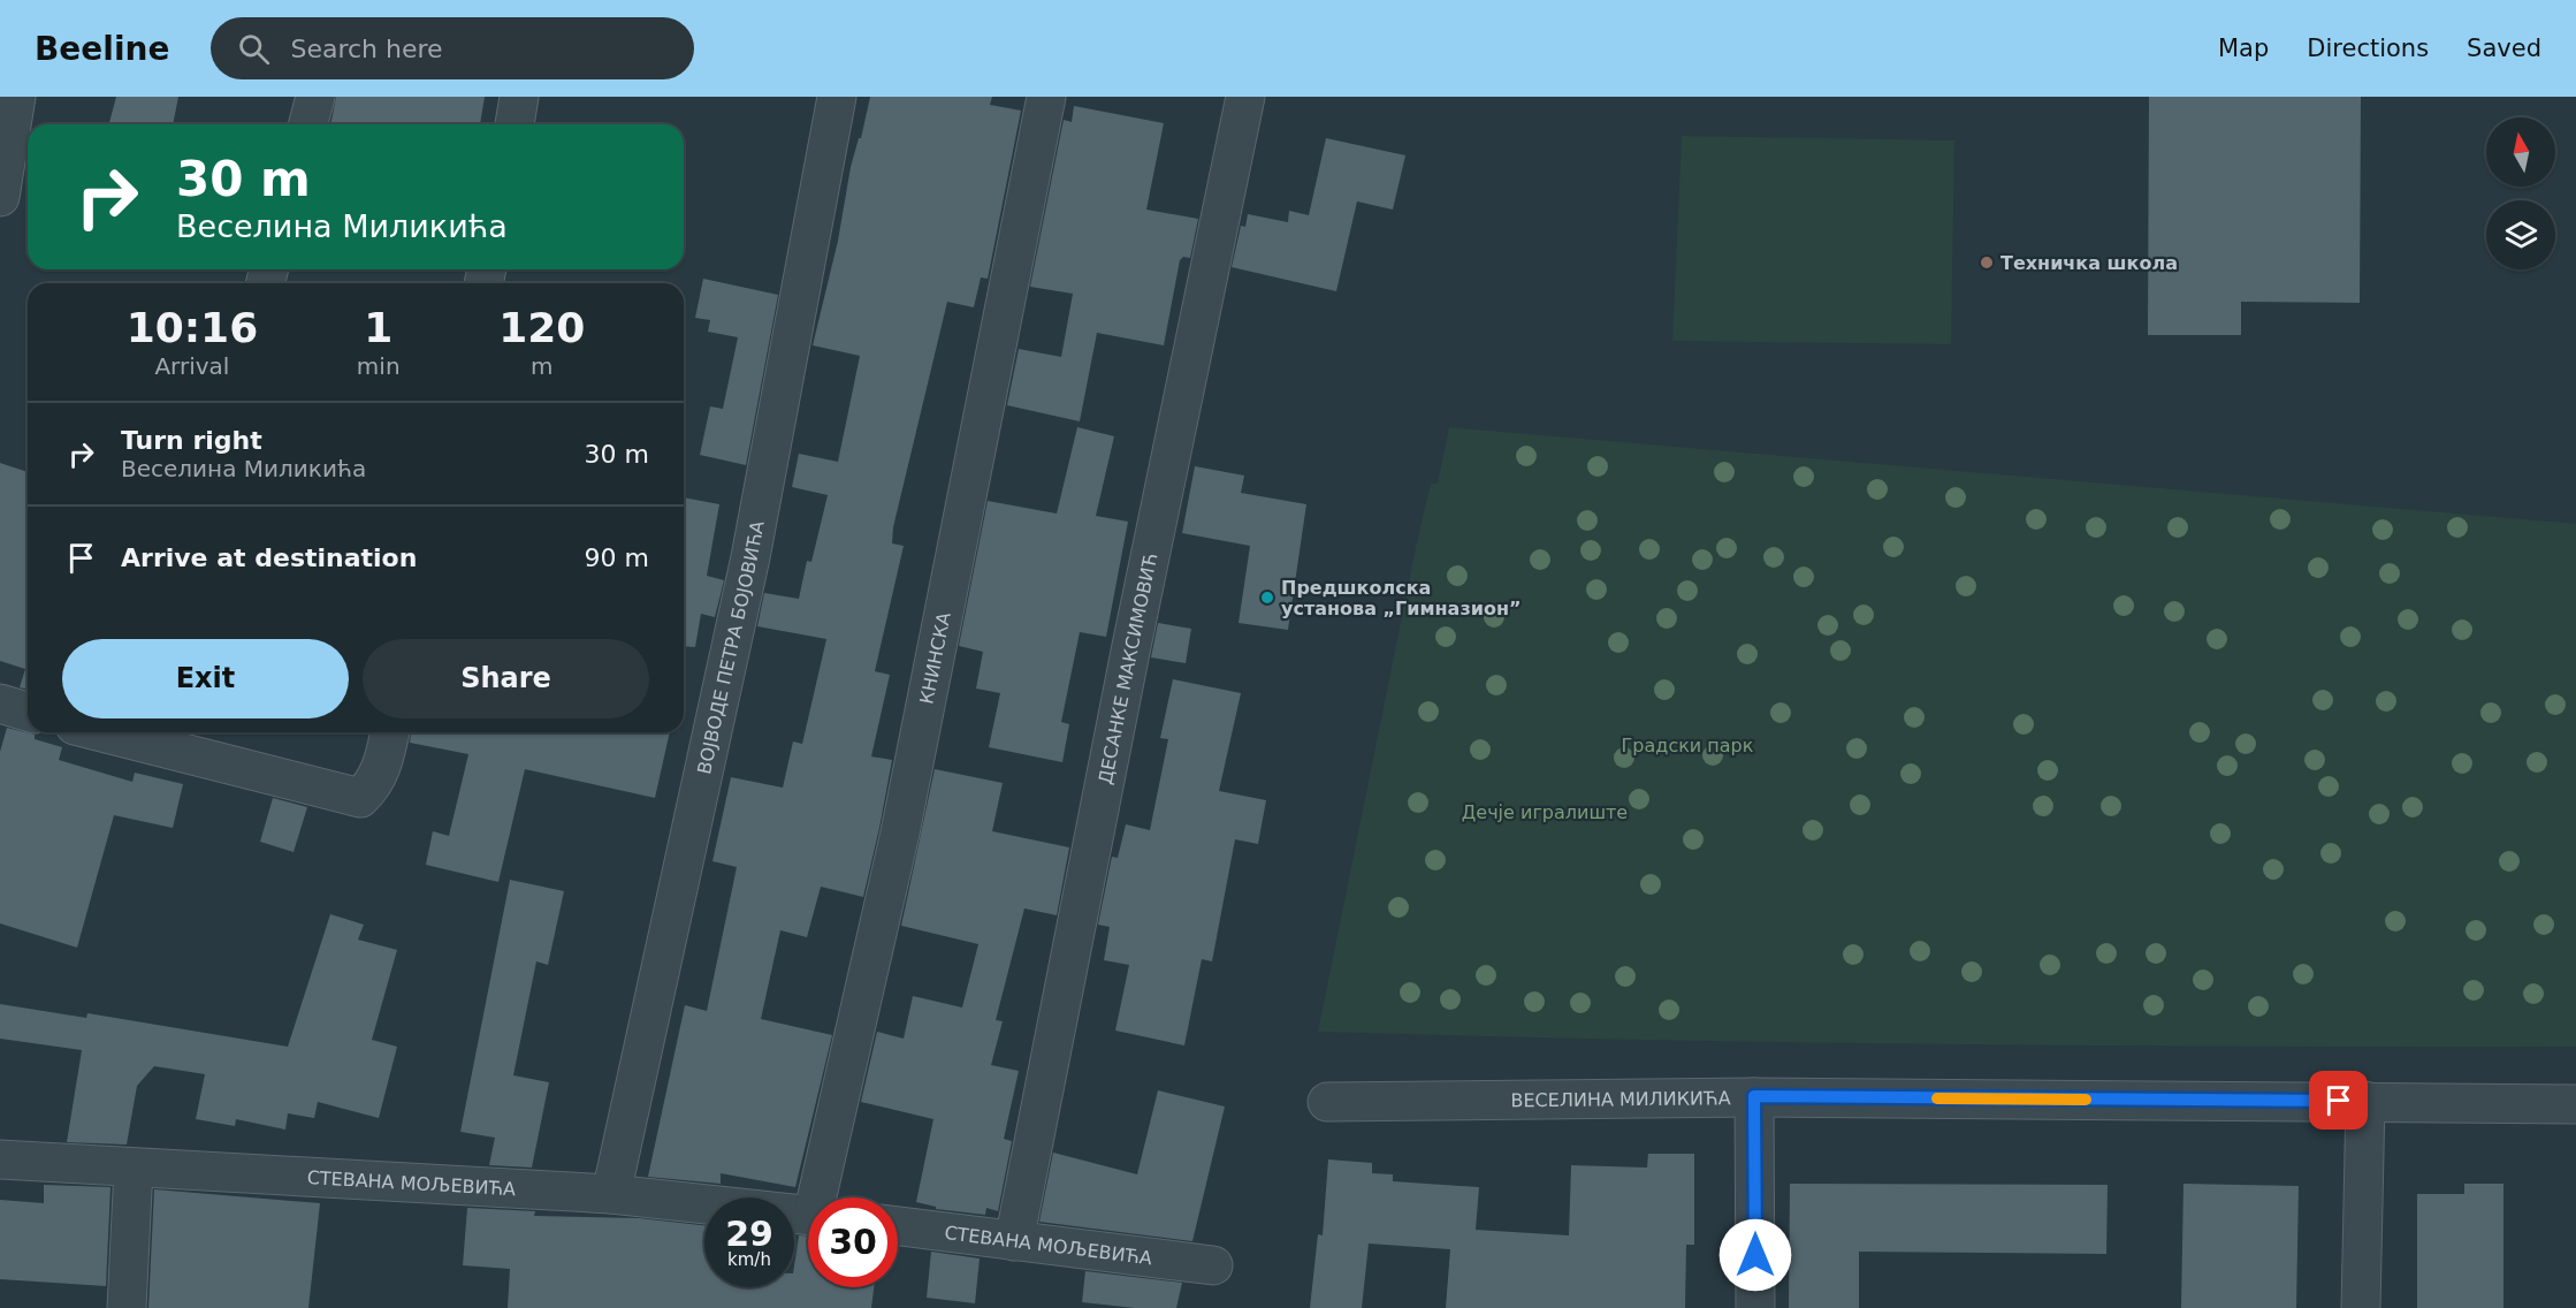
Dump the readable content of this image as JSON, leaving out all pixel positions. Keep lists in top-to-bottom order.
{
  "streets": {
    "street": [
      "ВОЈВОДЕ ПЕТРА БОЈОВИЋА",
      "КНИНСКА",
      "ДЕСАНКЕ МАКСИМОВИЋ",
      "ВЕСЕЛИНА МИЛИКИЋА",
      "СТЕВАНА МОЉЕВИЋА"
    ]
  },
  "crossings": [
    ["ВОЈВОДЕ ПЕТРА БОЈОВИЋА", "СТЕВАНА МОЉЕВИЋА"],
    ["ДЕСАНКЕ МАКСИМОВИЋ", "СТЕВАНА МОЉЕВИЋА"]
  ],
  "parks": ["Градски парк", "Дечје игралиште"],
  "places": ["Техничка школа", "Предшколска установа „Гимназион”"],
  "north": "top",
  "page": {
    "header": "Beeline",
    "search": "Search here",
    "nav": ["Map", "Directions", "Saved"],
    "turn": ["30 m", "Веселина Миликића"],
    "eta": [
      "10:16",
      "Arrival",
      "1",
      "min",
      "120",
      "m"
    ],
    "list": [
      {
        "name": "Turn right",
        "note": "Веселина Миликића",
        "value": "30 m"
      },
      {
        "name": "Arrive at destination",
        "value": "90 m"
      }
    ],
    "buttons": ["Exit", "Share"],
    "speed": "29 km/h",
    "limit": "30"
  }
}
